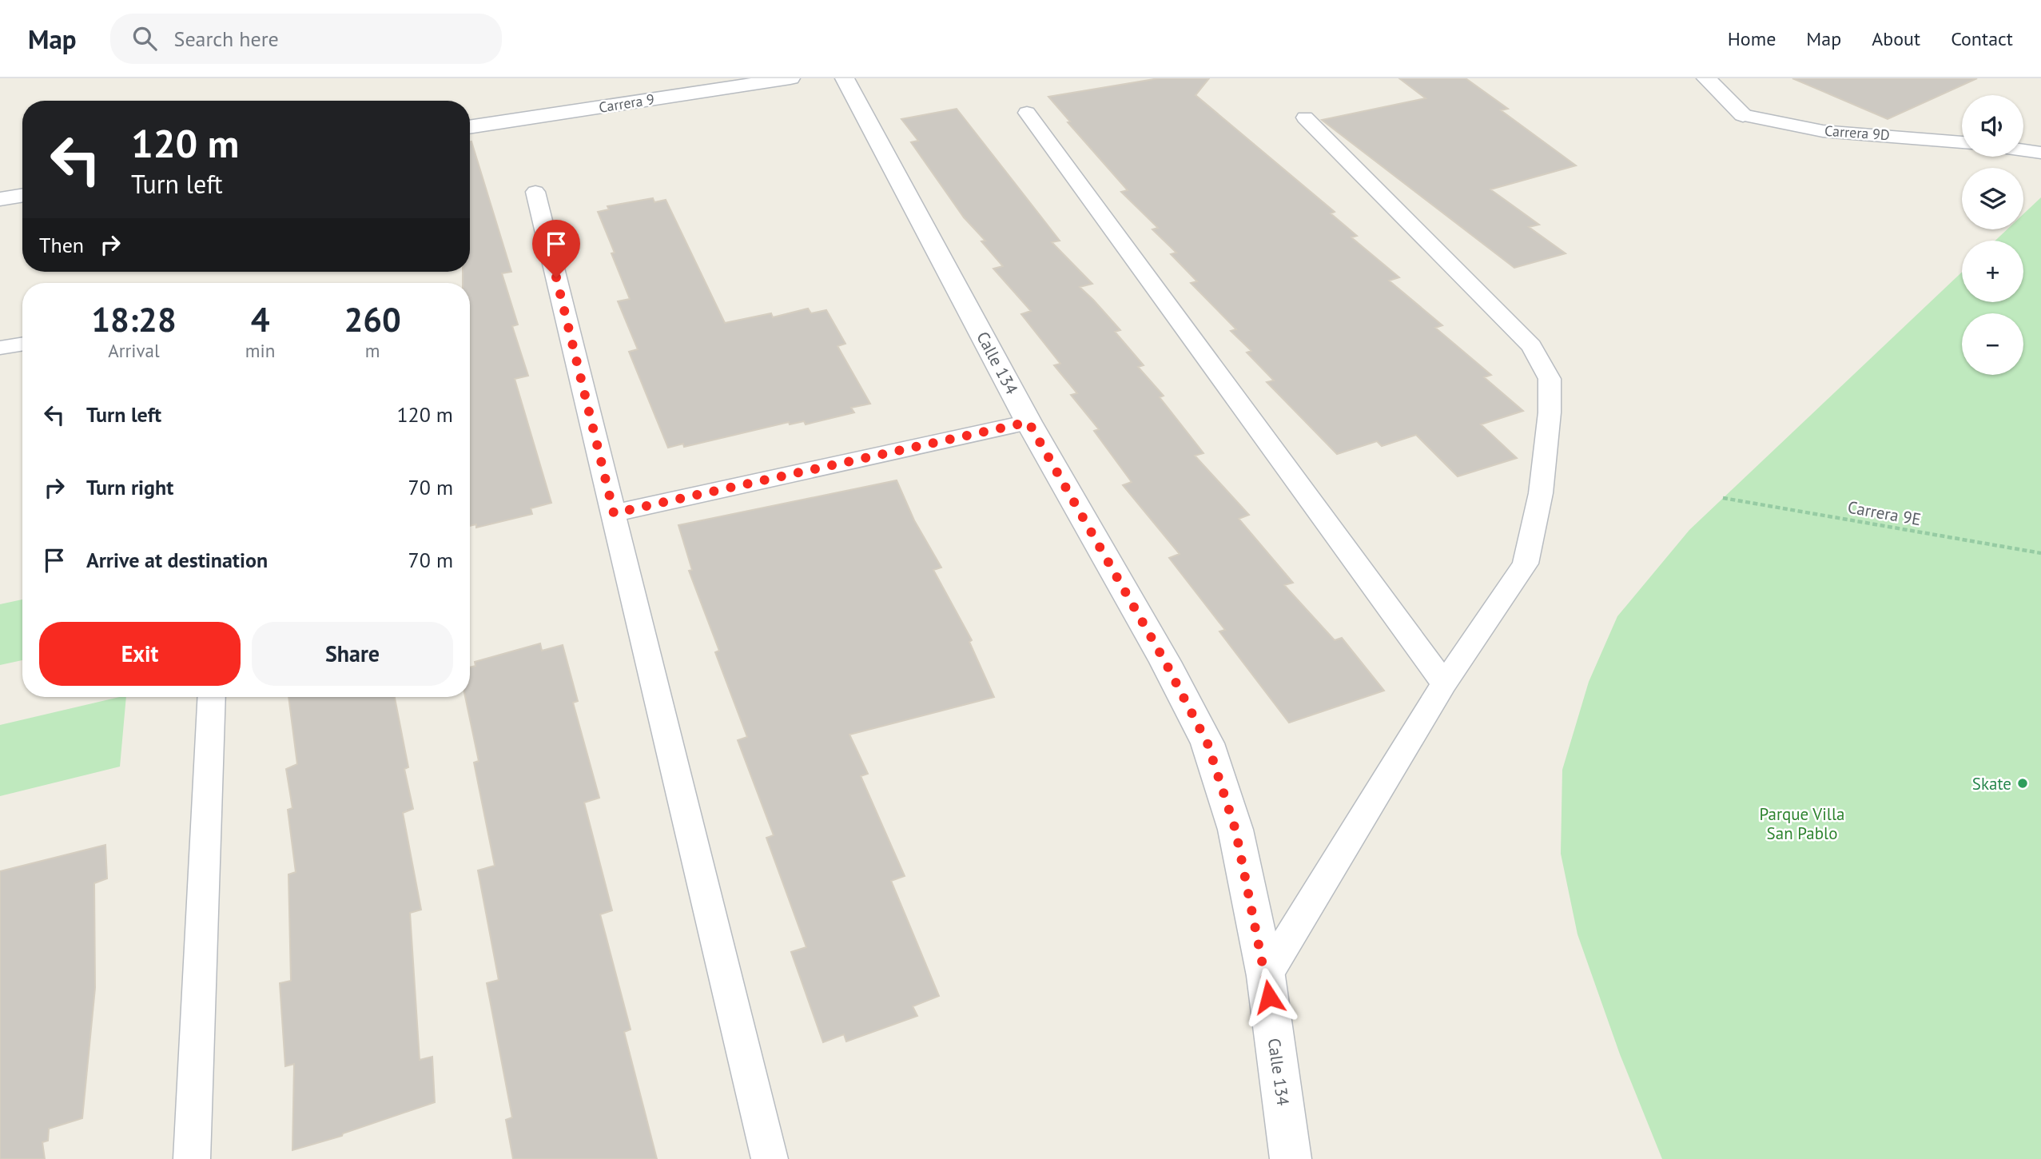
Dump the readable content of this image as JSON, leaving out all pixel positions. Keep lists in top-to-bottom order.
{
  "streets": {
    "street": ["Carrera 9", "Calle 134"],
    "lane": ["Carrera 9D"],
    "path": ["Carrera 9E"]
  },
  "parks": ["Parque Villa San Pablo"],
  "places": ["Skate"],
  "page": {
    "header": "Map",
    "search": "Search here",
    "nav": [
      "Home",
      "Map",
      "About",
      "Contact"
    ],
    "map_buttons": ["+", "−"],
    "turn": ["120 m", "Turn left"],
    "then": "Then",
    "eta": [
      "18:28",
      "Arrival",
      "4",
      "min",
      "260",
      "m"
    ],
    "list": [
      {
        "name": "Turn left",
        "value": "120 m"
      },
      {
        "name": "Turn right",
        "value": "70 m"
      },
      {
        "name": "Arrive at destination",
        "value": "70 m"
      }
    ],
    "buttons": ["Exit", "Share"]
  }
}
